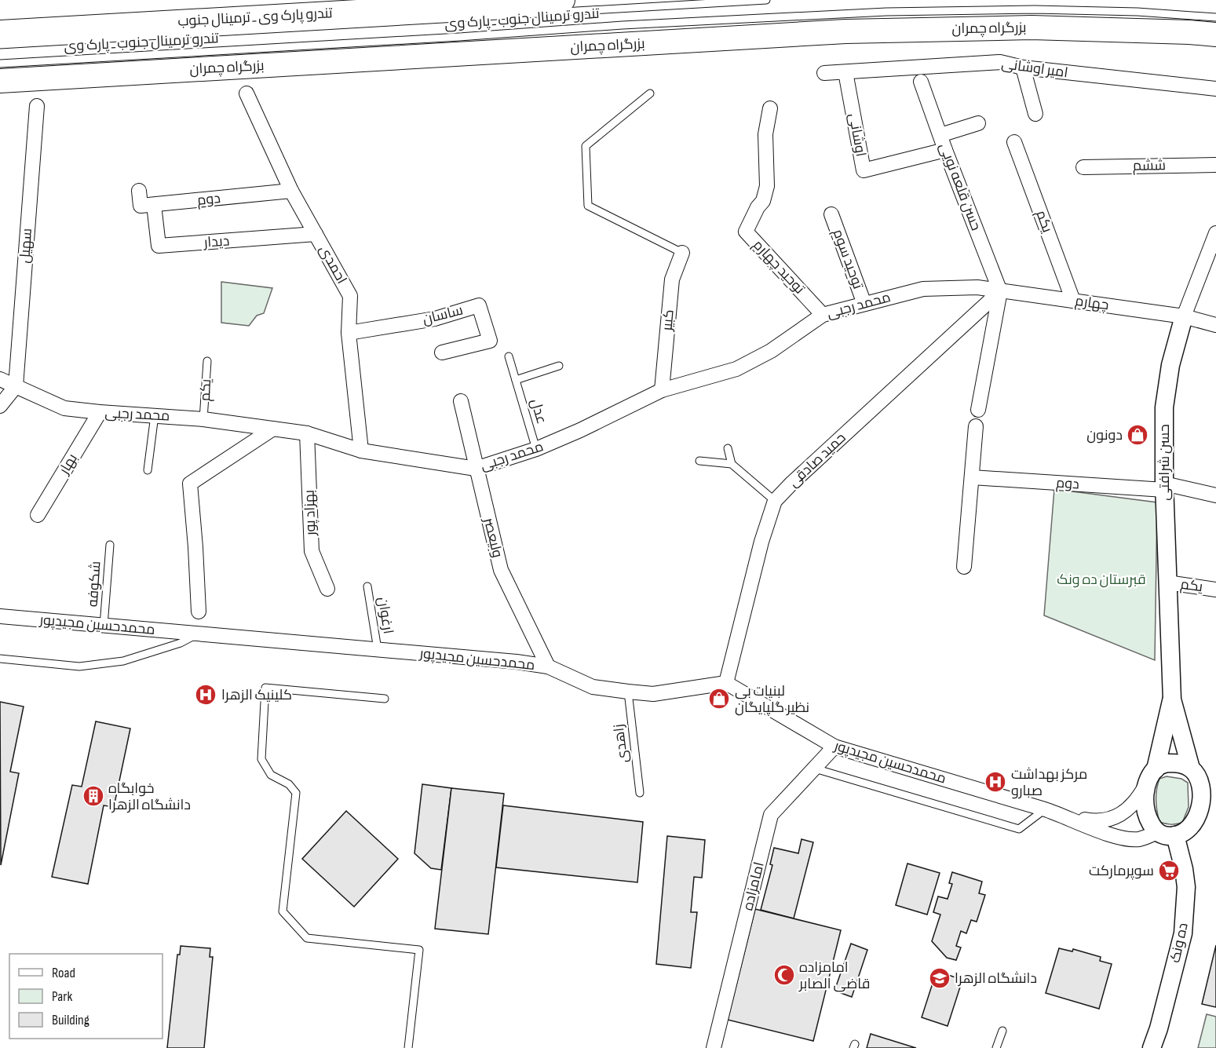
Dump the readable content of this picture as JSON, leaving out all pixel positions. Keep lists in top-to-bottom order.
{
  "streets": {
    "highway": ["بزرگراه چمران"],
    "street": [
      "امیر اوشانی",
      "اوشانی",
      "ششم",
      "حسن قلعه نویی",
      "دوم",
      "یکم",
      "دیدار",
      "سهیل",
      "توحید سوم",
      "احمدی",
      "توحید چهارم",
      "چهارم",
      "محمد رجبی",
      "ساسان",
      "کبیر",
      "حمید صادقی",
      "حسن شرافتی",
      "بهار",
      "بهزاد پور",
      "ولیعصر",
      "محمدحسین مجیدپور",
      "امامزاده",
      "ده ونک"
    ],
    "lane": [
      "تندرو پارک وی ـ ترمینال جنوب",
      "تندرو ترمینال جنوب ـ پارک وی",
      "عدل",
      "شکوفه",
      "ارغوان",
      "زاهدی"
    ]
  },
  "crossings": [
    ["امیر اوشانی", "اوشانی"],
    ["اوشانی", "حسن قلعه نویی"],
    ["حسن قلعه نویی", "چهارم"],
    ["حسن قلعه نویی", "محمد رجبی"],
    ["حسن قلعه نویی", "حمید صادقی"],
    ["دوم", "دیدار"],
    ["دوم", "احمدی"],
    ["دوم", "حسن شرافتی"],
    ["یکم", "چهارم"],
    ["یکم", "محمد رجبی"],
    ["یکم", "حسن شرافتی"],
    ["دیدار", "احمدی"],
    ["سهیل", "محمد رجبی"],
    ["توحید سوم", "محمد رجبی"],
    ["احمدی", "محمد رجبی"],
    ["احمدی", "ساسان"],
    ["توحید چهارم", "محمد رجبی"],
    ["چهارم", "محمد رجبی"],
    ["چهارم", "حمید صادقی"],
    ["چهارم", "حسن شرافتی"],
    ["محمد رجبی", "کبیر"],
    ["محمد رجبی", "عدل"],
    ["محمد رجبی", "حمید صادقی"],
    ["محمد رجبی", "بهار"],
    ["محمد رجبی", "بهزاد پور"],
    ["محمد رجبی", "ولیعصر"],
    ["حمید صادقی", "محمدحسین مجیدپور"],
    ["ولیعصر", "محمدحسین مجیدپور"],
    ["شکوفه", "محمدحسین مجیدپور"],
    ["ارغوان", "محمدحسین مجیدپور"],
    ["محمدحسین مجیدپور", "زاهدی"],
    ["محمدحسین مجیدپور", "امامزاده"]
  ],
  "parks": ["قبرستان ده ونک"],
  "places": {
    "shop": ["دونون", "لبنیات بی نظیر گلپایگان"],
    "hospital": ["کلینیک الزهرا", "مرکز بهداشت صبارو"],
    "building": ["خوابگاه دانشگاه الزهرا"],
    "supermarket": ["سوپرمارکت"],
    "mosque": ["امامزاده قاضی الصابر"],
    "school or university": ["دانشگاه الزهرا"]
  },
  "legend": ["Road", "Park", "Building"]
}
